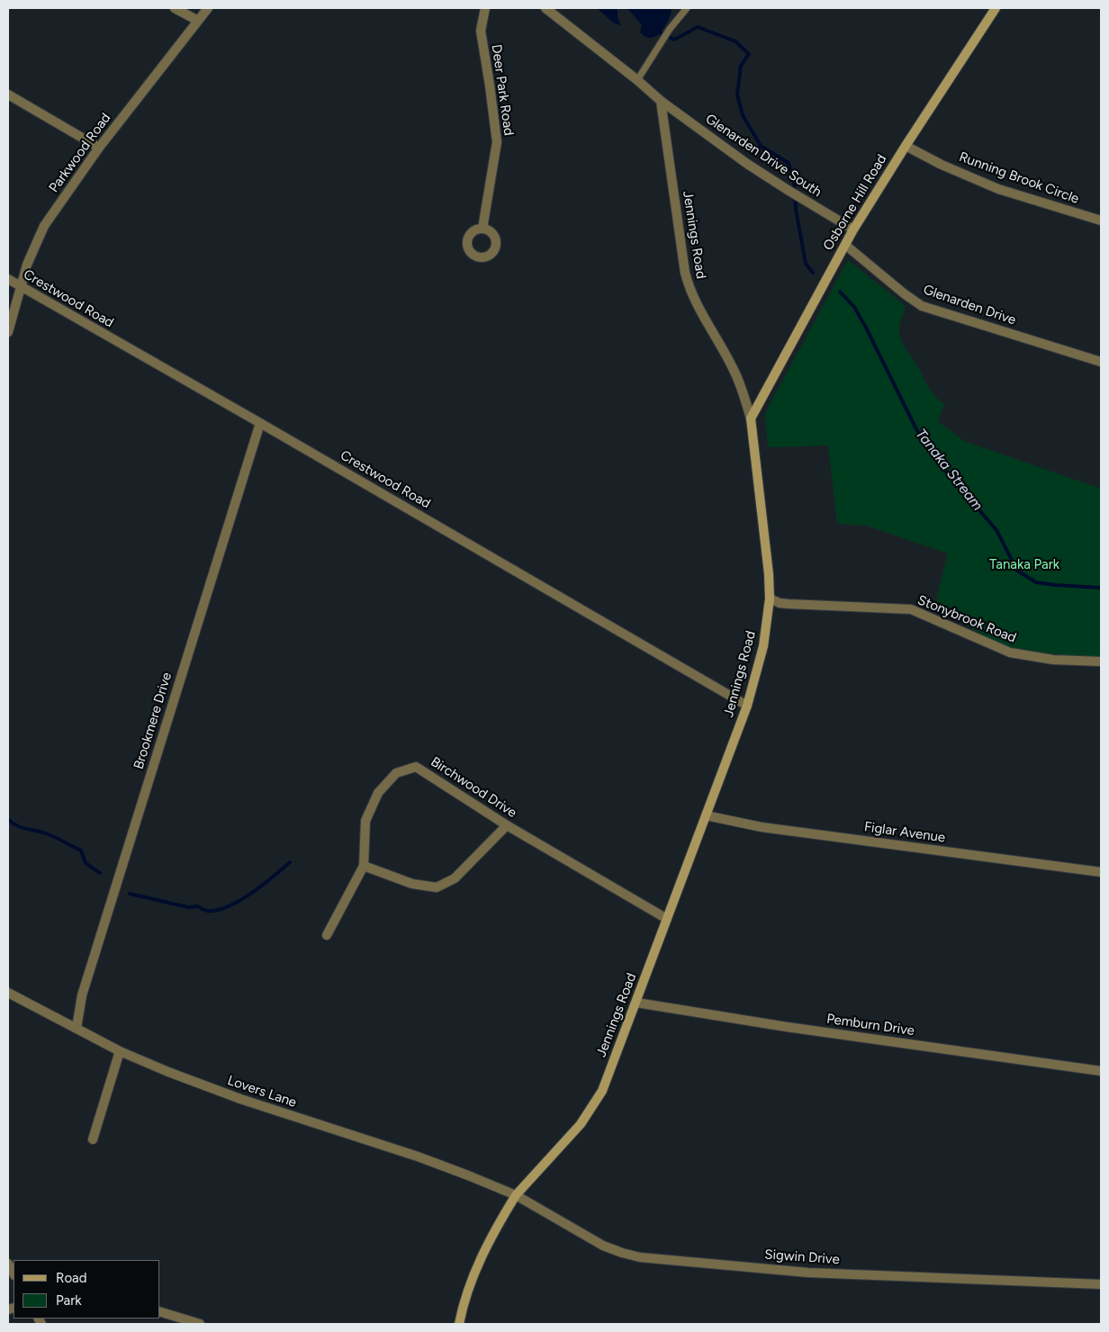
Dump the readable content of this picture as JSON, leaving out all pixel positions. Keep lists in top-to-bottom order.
{
  "streets": {
    "street": [
      "Deer Park Road",
      "Parkwood Road",
      "Glenarden Drive South",
      "Running Brook Circle",
      "Osborne Hill Road",
      "Jennings Road",
      "Crestwood Road",
      "Glenarden Drive",
      "Stonybrook Road",
      "Brookmere Drive",
      "Birchwood Drive",
      "Figlar Avenue",
      "Pemburn Drive",
      "Lovers Lane",
      "Sigwin Drive"
    ]
  },
  "crossings": [
    ["Parkwood Road", "Crestwood Road"],
    ["Glenarden Drive South", "Osborne Hill Road"],
    ["Glenarden Drive South", "Jennings Road"],
    ["Running Brook Circle", "Osborne Hill Road"],
    ["Osborne Hill Road", "Jennings Road"],
    ["Osborne Hill Road", "Glenarden Drive"],
    ["Jennings Road", "Crestwood Road"],
    ["Jennings Road", "Stonybrook Road"],
    ["Jennings Road", "Birchwood Drive"],
    ["Jennings Road", "Figlar Avenue"],
    ["Jennings Road", "Pemburn Drive"],
    ["Jennings Road", "Lovers Lane"],
    ["Jennings Road", "Sigwin Drive"],
    ["Crestwood Road", "Brookmere Drive"],
    ["Brookmere Drive", "Lovers Lane"],
    ["Lovers Lane", "Sigwin Drive"]
  ],
  "water": ["Tanaka Stream"],
  "parks": ["Tanaka Park"],
  "legend": ["Road", "Park"]
}
